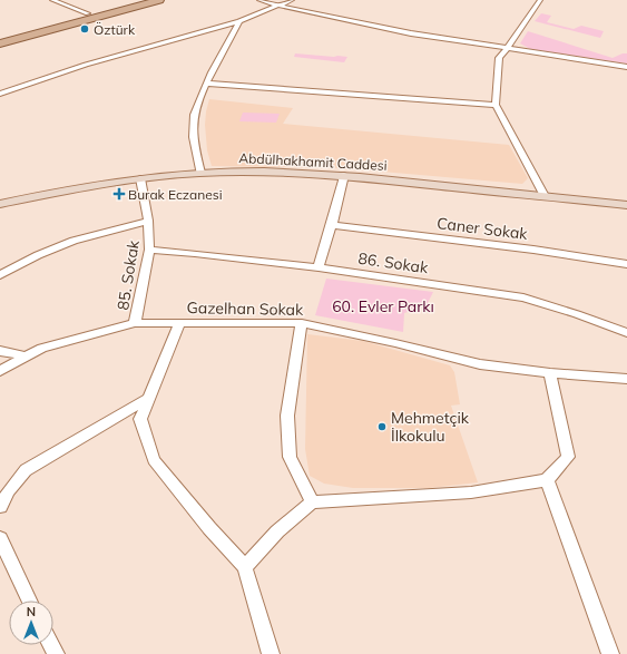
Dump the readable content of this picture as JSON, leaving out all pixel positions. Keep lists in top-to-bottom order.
{
  "streets": {
    "main road": ["Abdülhakhamit Caddesi"],
    "street": [
      "Caner Sokak",
      "86. Sokak",
      "85. Sokak",
      "Gazelhan Sokak"
    ]
  },
  "crossings": [
    ["Abdülhakhamit Caddesi", "85. Sokak"],
    ["86. Sokak", "85. Sokak"],
    ["85. Sokak", "Gazelhan Sokak"]
  ],
  "parks": ["60. Evler Parkı"],
  "places": {
    "other": ["Öztürk", "Mehmetçik İlkokulu"],
    "health": ["Burak Eczanesi"]
  },
  "north": "top"
}
